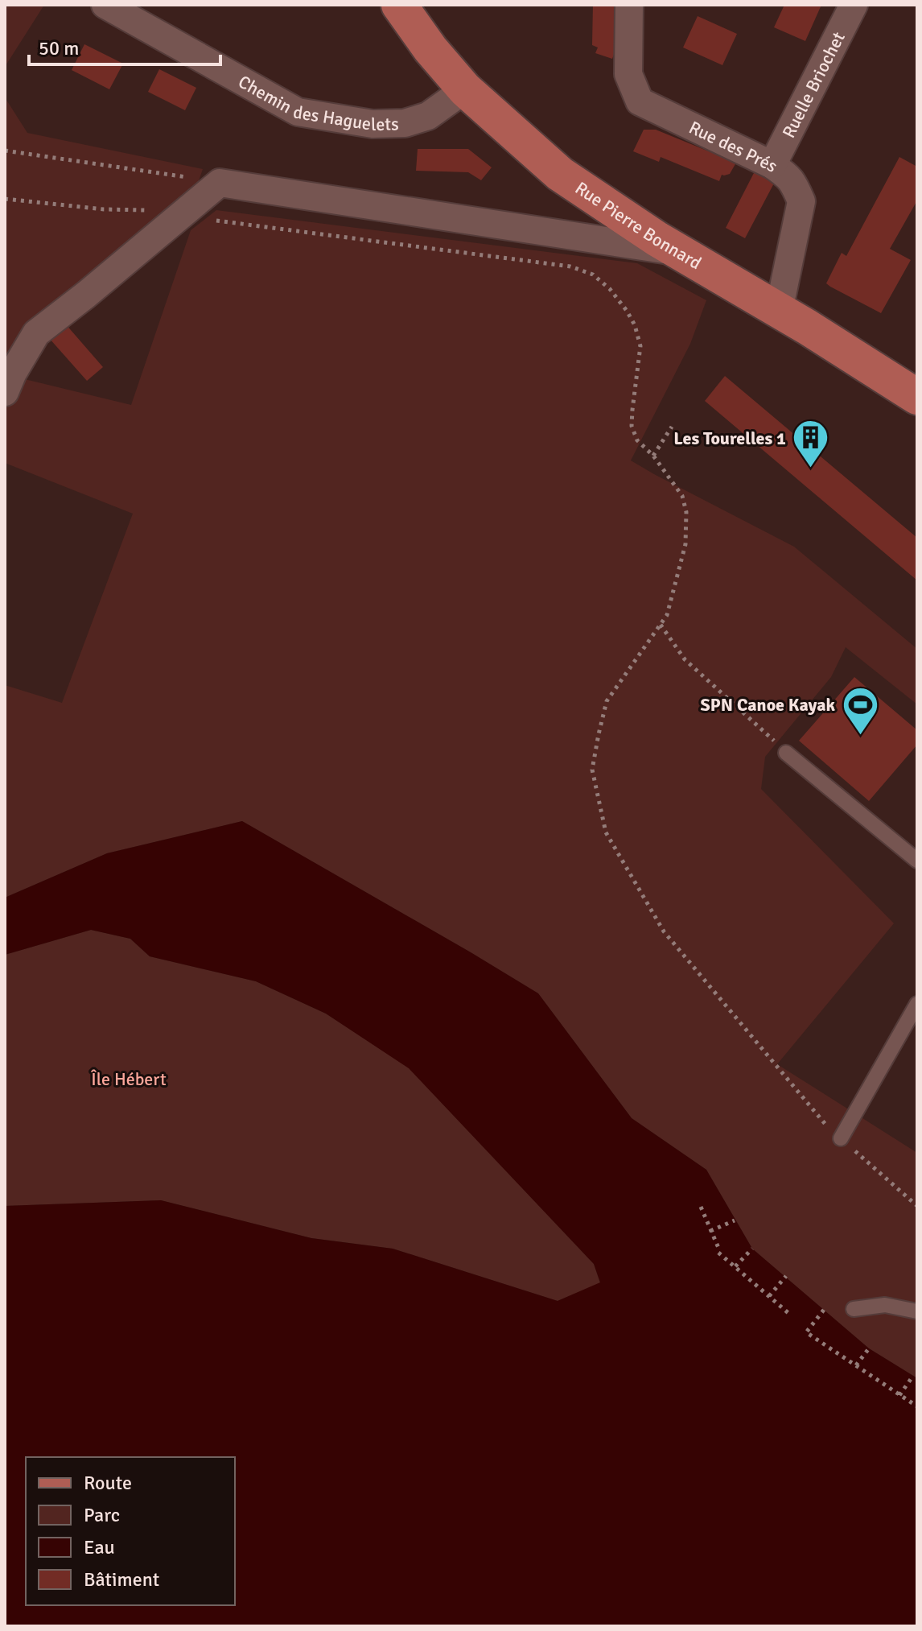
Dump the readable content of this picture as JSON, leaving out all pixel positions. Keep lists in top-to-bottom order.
{
  "streets": {
    "main road": ["Rue Pierre Bonnard"],
    "street": ["Ruelle Briochet", "Chemin des Haguelets", "Rue des Prés"]
  },
  "crossings": [
    ["Ruelle Briochet", "Rue des Prés"],
    ["Chemin des Haguelets", "Rue Pierre Bonnard"],
    ["Rue des Prés", "Rue Pierre Bonnard"]
  ],
  "parks": ["Île Hébert"],
  "places": {
    "building": ["Les Tourelles 1"],
    "sports": ["SPN Canoe Kayak"]
  },
  "legend": [
    "Route",
    "Parc",
    "Eau",
    "Bâtiment"
  ],
  "scale_bar": "50 m"
}
